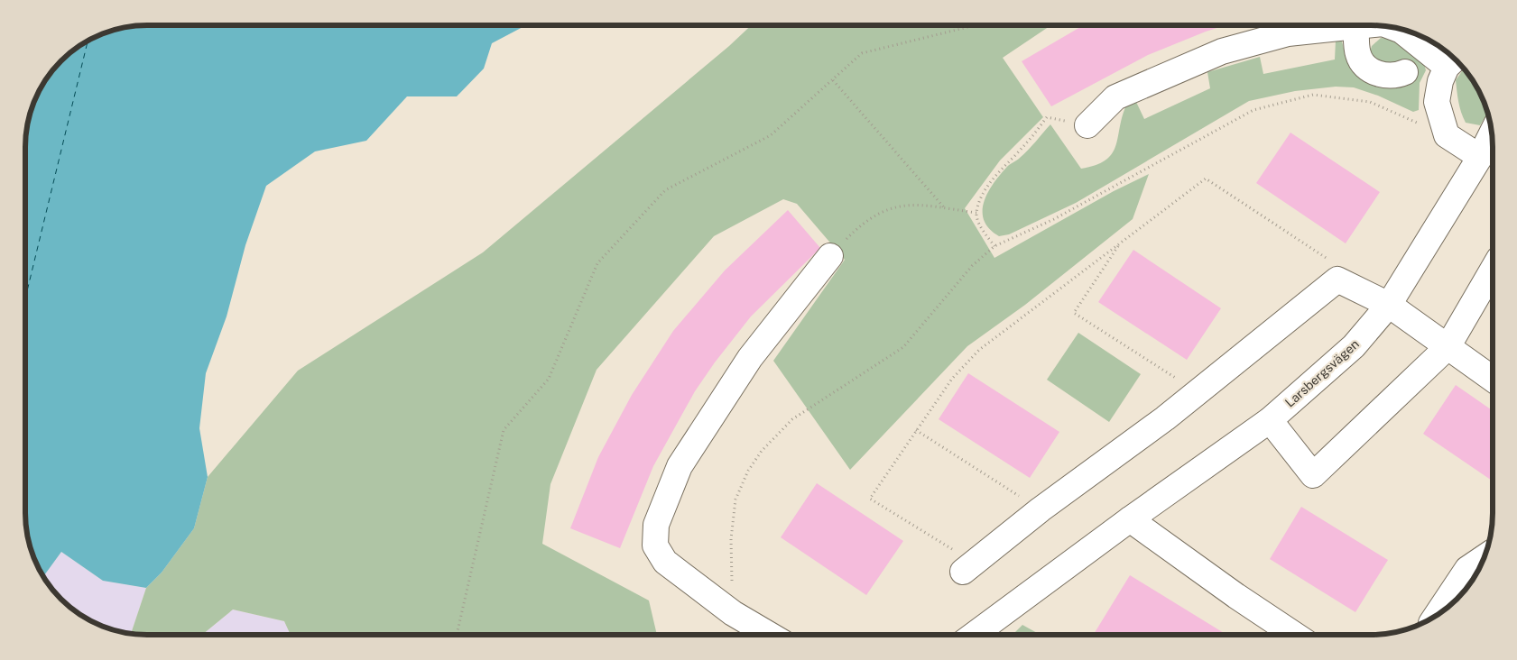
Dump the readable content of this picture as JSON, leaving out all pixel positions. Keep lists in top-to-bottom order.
{
  "streets": {
    "street": ["Larsbergsvägen"]
  }
}
